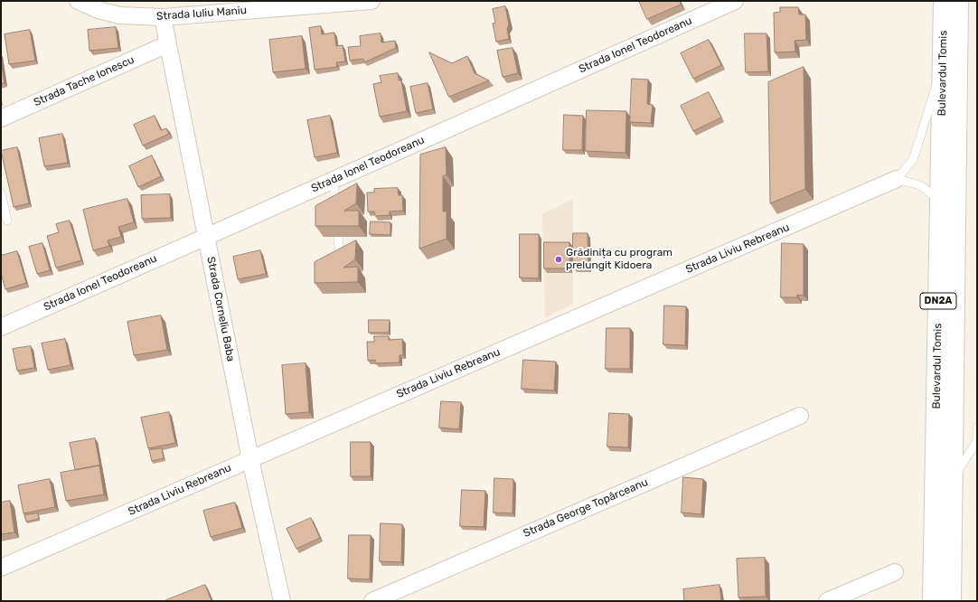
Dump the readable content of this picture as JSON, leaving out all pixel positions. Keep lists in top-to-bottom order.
{
  "streets": {
    "main road": ["Bulevardul Tomis", "DN2A"],
    "street": [
      "Strada Iuliu Maniu",
      "Strada Ionel Teodoreanu",
      "Strada Tache Ionescu",
      "Strada Liviu Rebreanu",
      "Strada Corneliu Baba",
      "Strada George Topârceanu"
    ]
  },
  "crossings": [
    ["Strada Iuliu Maniu", "Strada Corneliu Baba"],
    ["Strada Ionel Teodoreanu", "Strada Corneliu Baba"],
    ["Bulevardul Tomis", "Strada Liviu Rebreanu"],
    ["Strada Tache Ionescu", "Strada Corneliu Baba"],
    ["Strada Liviu Rebreanu", "Strada Corneliu Baba"]
  ],
  "places": ["Grădinița cu program prelungit Kidoera"]
}
